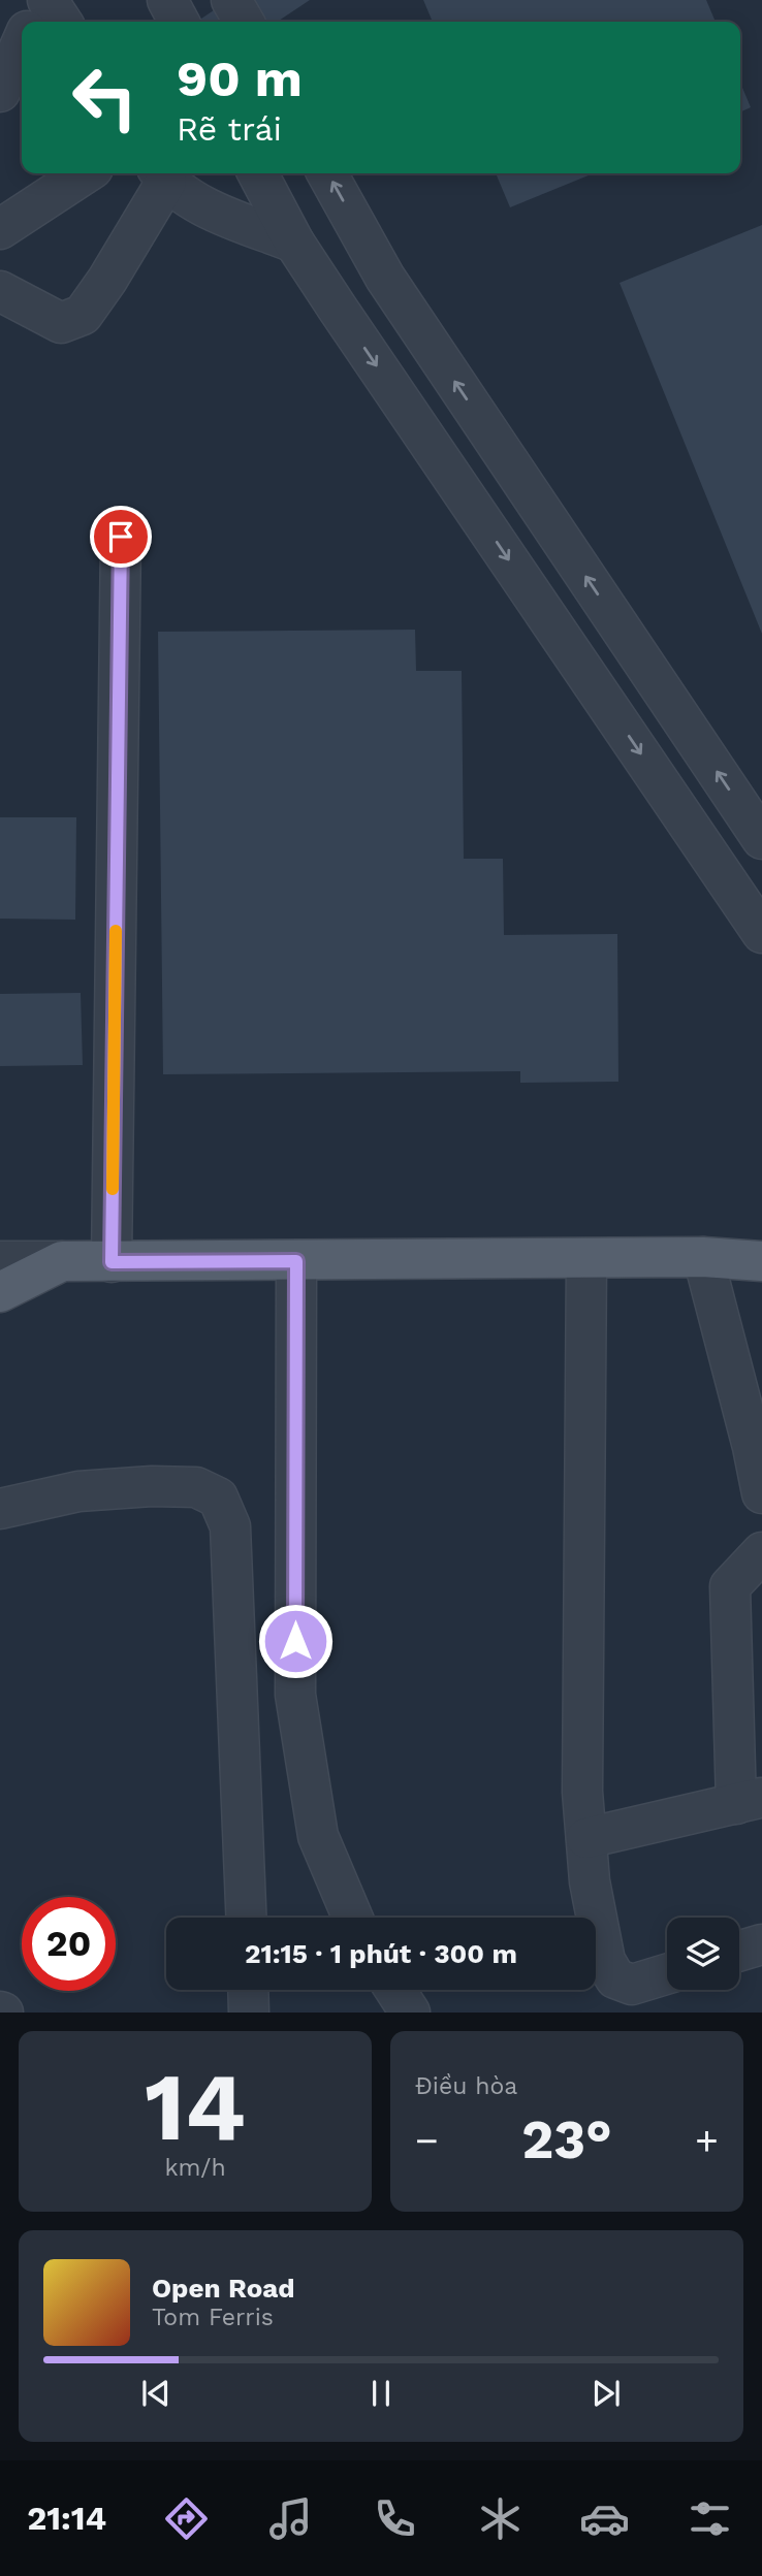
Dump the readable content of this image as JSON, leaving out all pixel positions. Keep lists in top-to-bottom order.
{
  "page": {
    "turn": ["90 m", "Rẽ trái"],
    "limit": "20",
    "trip": "21:15 · 1 phút · 300 m",
    "tile": [
      ["14", "km/h"],
      "Điều hòa"
    ],
    "heat": ["−", "23°", "+"],
    "song": ["Open Road", "Tom Ferris"],
    "tabs": "21:14"
  }
}
